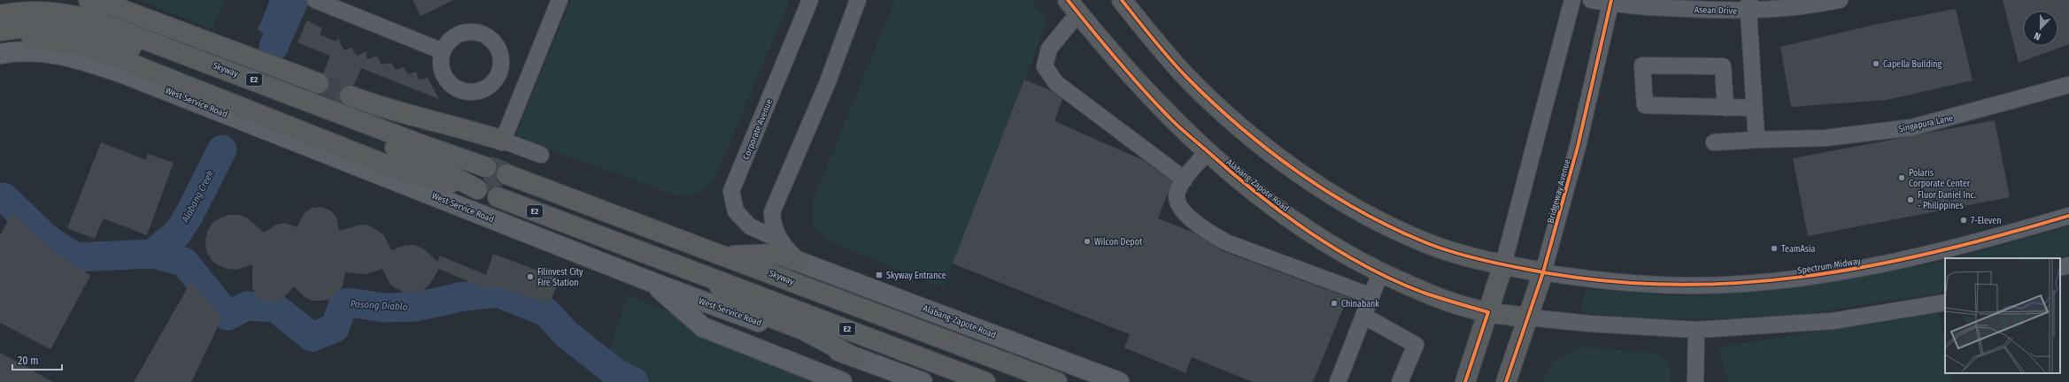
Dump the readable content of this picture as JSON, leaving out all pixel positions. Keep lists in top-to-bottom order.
{
  "streets": {
    "highway": [
      "Skyway",
      "E2",
      "Alabang-Zapote Road",
      "Bridgeway Avenue"
    ],
    "main road": ["West Service Road"],
    "street": [
      "Asean Drive",
      "Singapura Lane",
      "Corporate Avenue",
      "Spectrum Midway"
    ]
  },
  "crossings": [
    ["Asean Drive", "Bridgeway Avenue"],
    ["Corporate Avenue", "Alabang-Zapote Road"],
    ["Alabang-Zapote Road", "Bridgeway Avenue"],
    ["Bridgeway Avenue", "Spectrum Midway"]
  ],
  "water": ["Alabang Creek", "Pasong Diablo"],
  "places": {
    "other": [
      "Capella Building",
      "Polaris Corporate Center",
      "Fluor Daniel Inc. - Philippines",
      "7-Eleven",
      "Wilcon Depot",
      "TeamAsia",
      "Filinvest City Fire Station",
      "Chinabank"
    ],
    "transit": ["Skyway Entrance"]
  },
  "scale_bar": "20 m",
  "north": "bottom"
}
